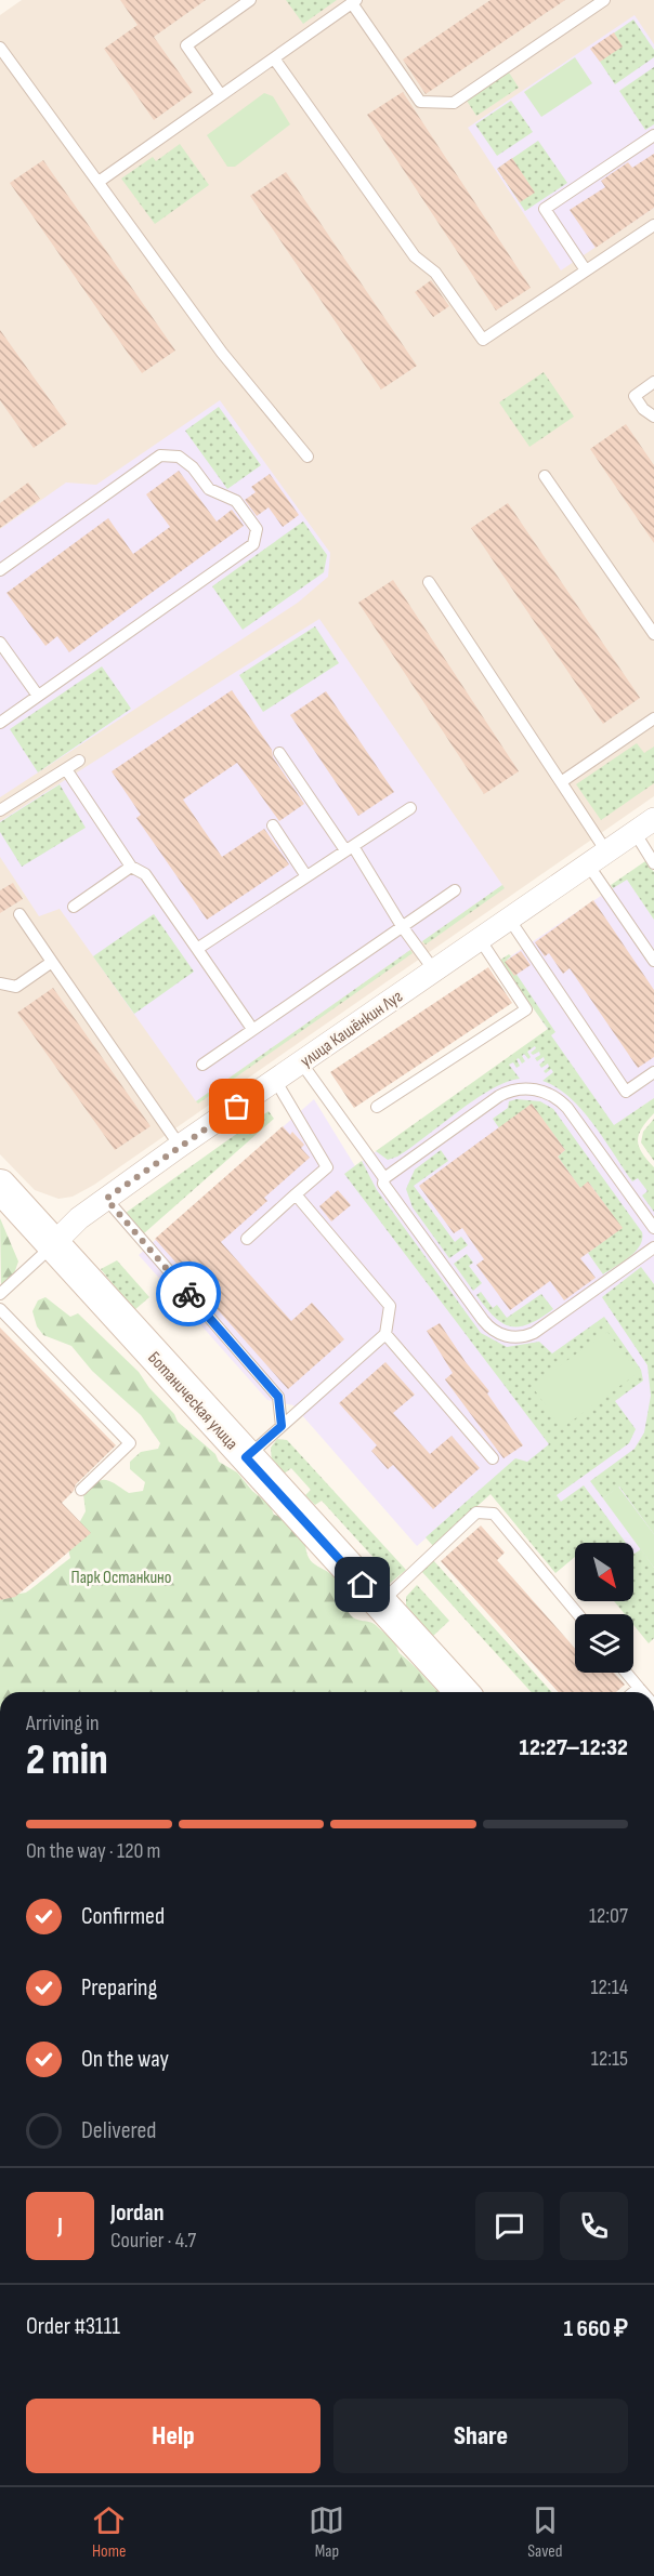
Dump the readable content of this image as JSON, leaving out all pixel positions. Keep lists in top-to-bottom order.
{
  "streets": {
    "main road": ["Ботаническая улица"],
    "street": ["улица Кашёнкин Луг"]
  },
  "crossings": [
    ["улица Кашёнкин Луг", "Ботаническая улица"]
  ],
  "parks": ["Парк Останкино"],
  "north": "bottom right",
  "page": {
    "heading": ["2 min", "Arriving in", "12:27–12:32"],
    "panel": [
      "Jordan",
      "Courier · 4.7",
      "Order #3111",
      "1 660 ₽"
    ],
    "bar": "On the way · 120 m",
    "list": [
      ["Confirmed", "12:07"],
      ["Preparing", "12:14"],
      ["On the way", "12:15"],
      "Delivered"
    ],
    "round": "J",
    "buttons": ["Help", "Share"],
    "tabs": ["Home", "Map", "Saved"]
  }
}
